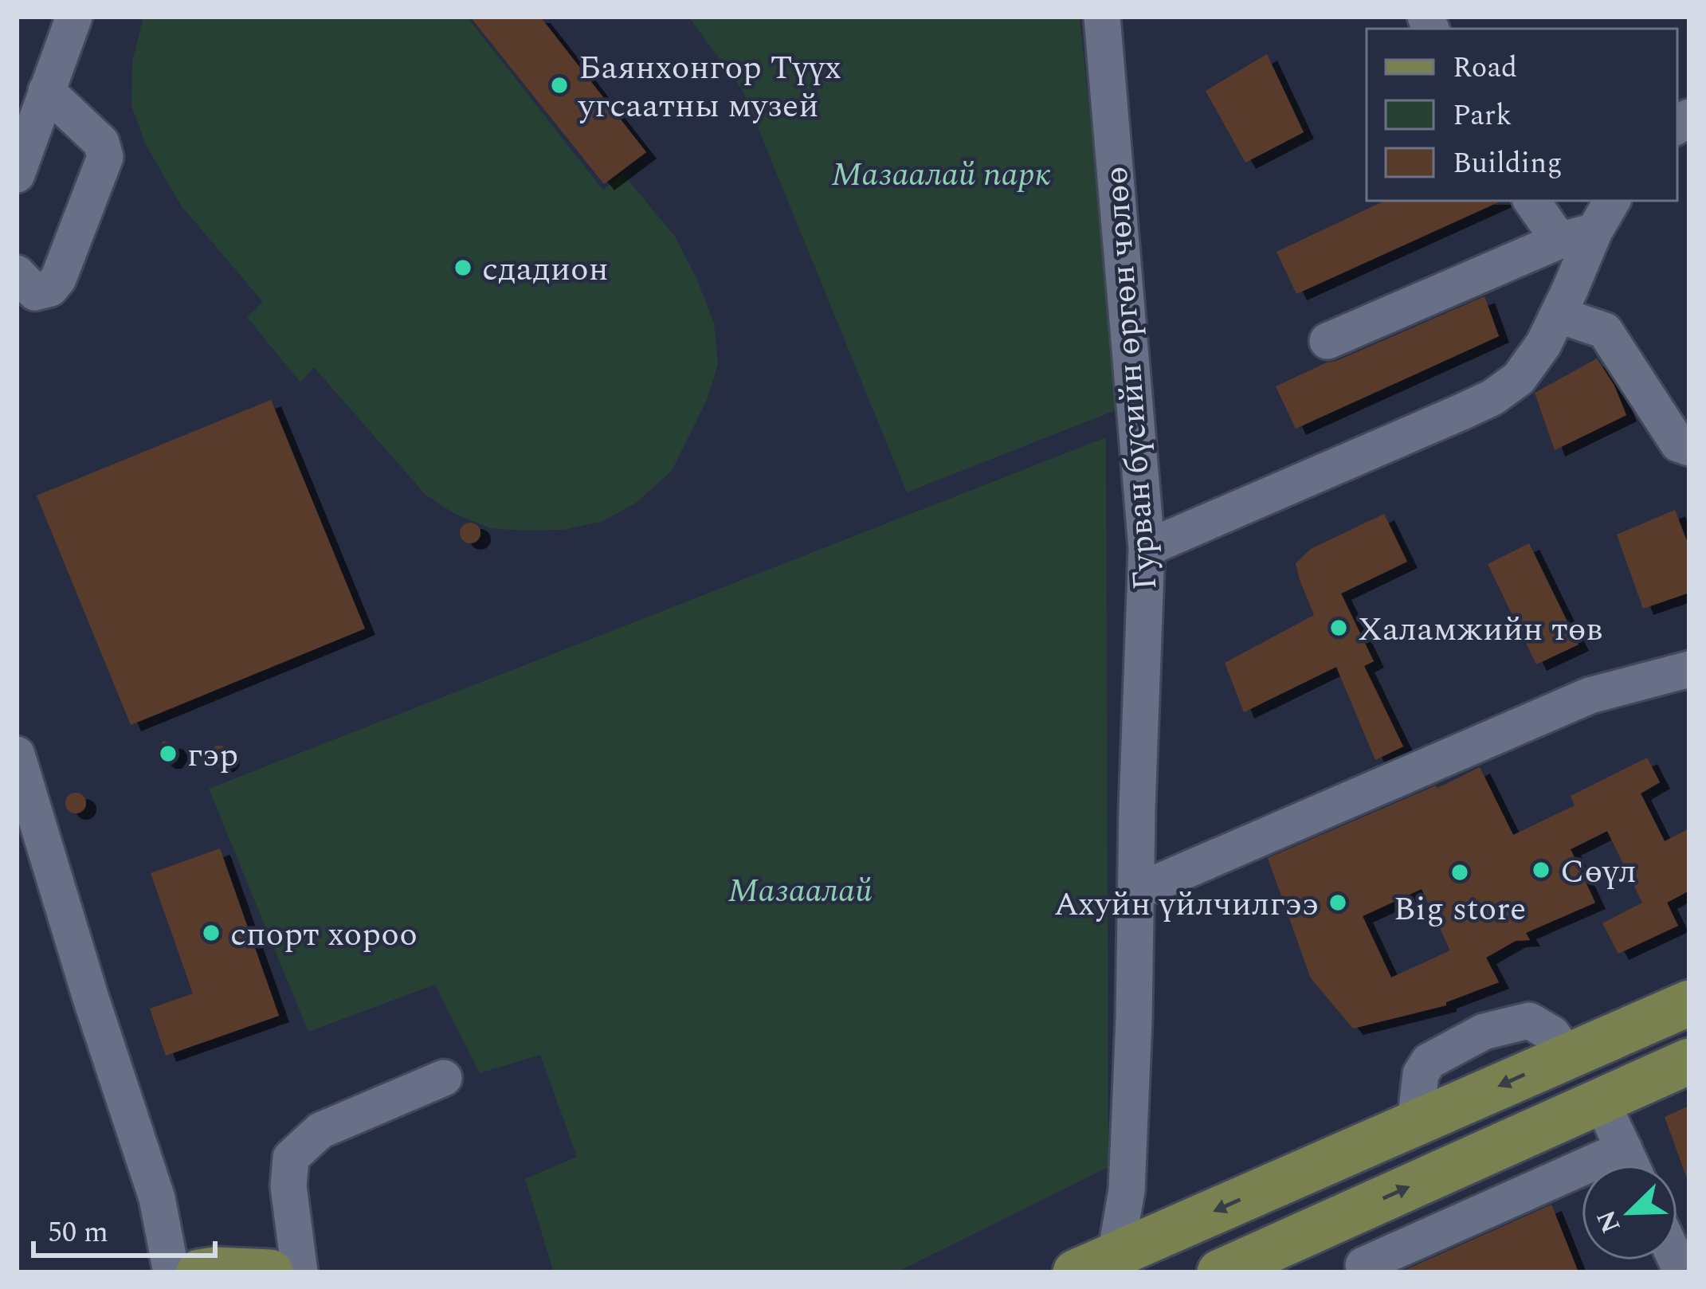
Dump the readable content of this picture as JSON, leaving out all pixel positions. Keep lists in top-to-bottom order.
{
  "streets": {
    "street": ["Гурван бүсийн өргөн чөлөө"]
  },
  "parks": ["Мазаалай парк", "Мазаалай"],
  "places": [
    "Баянхонгор Түүх угсаатны музей",
    "сдадион",
    "Халамжийн төв",
    "гэр",
    "Сөүл",
    "Big store",
    "Ахуйн үйлчилгээ",
    "спорт хороо"
  ],
  "legend": ["Road", "Park", "Building"],
  "scale_bar": "50 m",
  "north": "bottom left"
}
